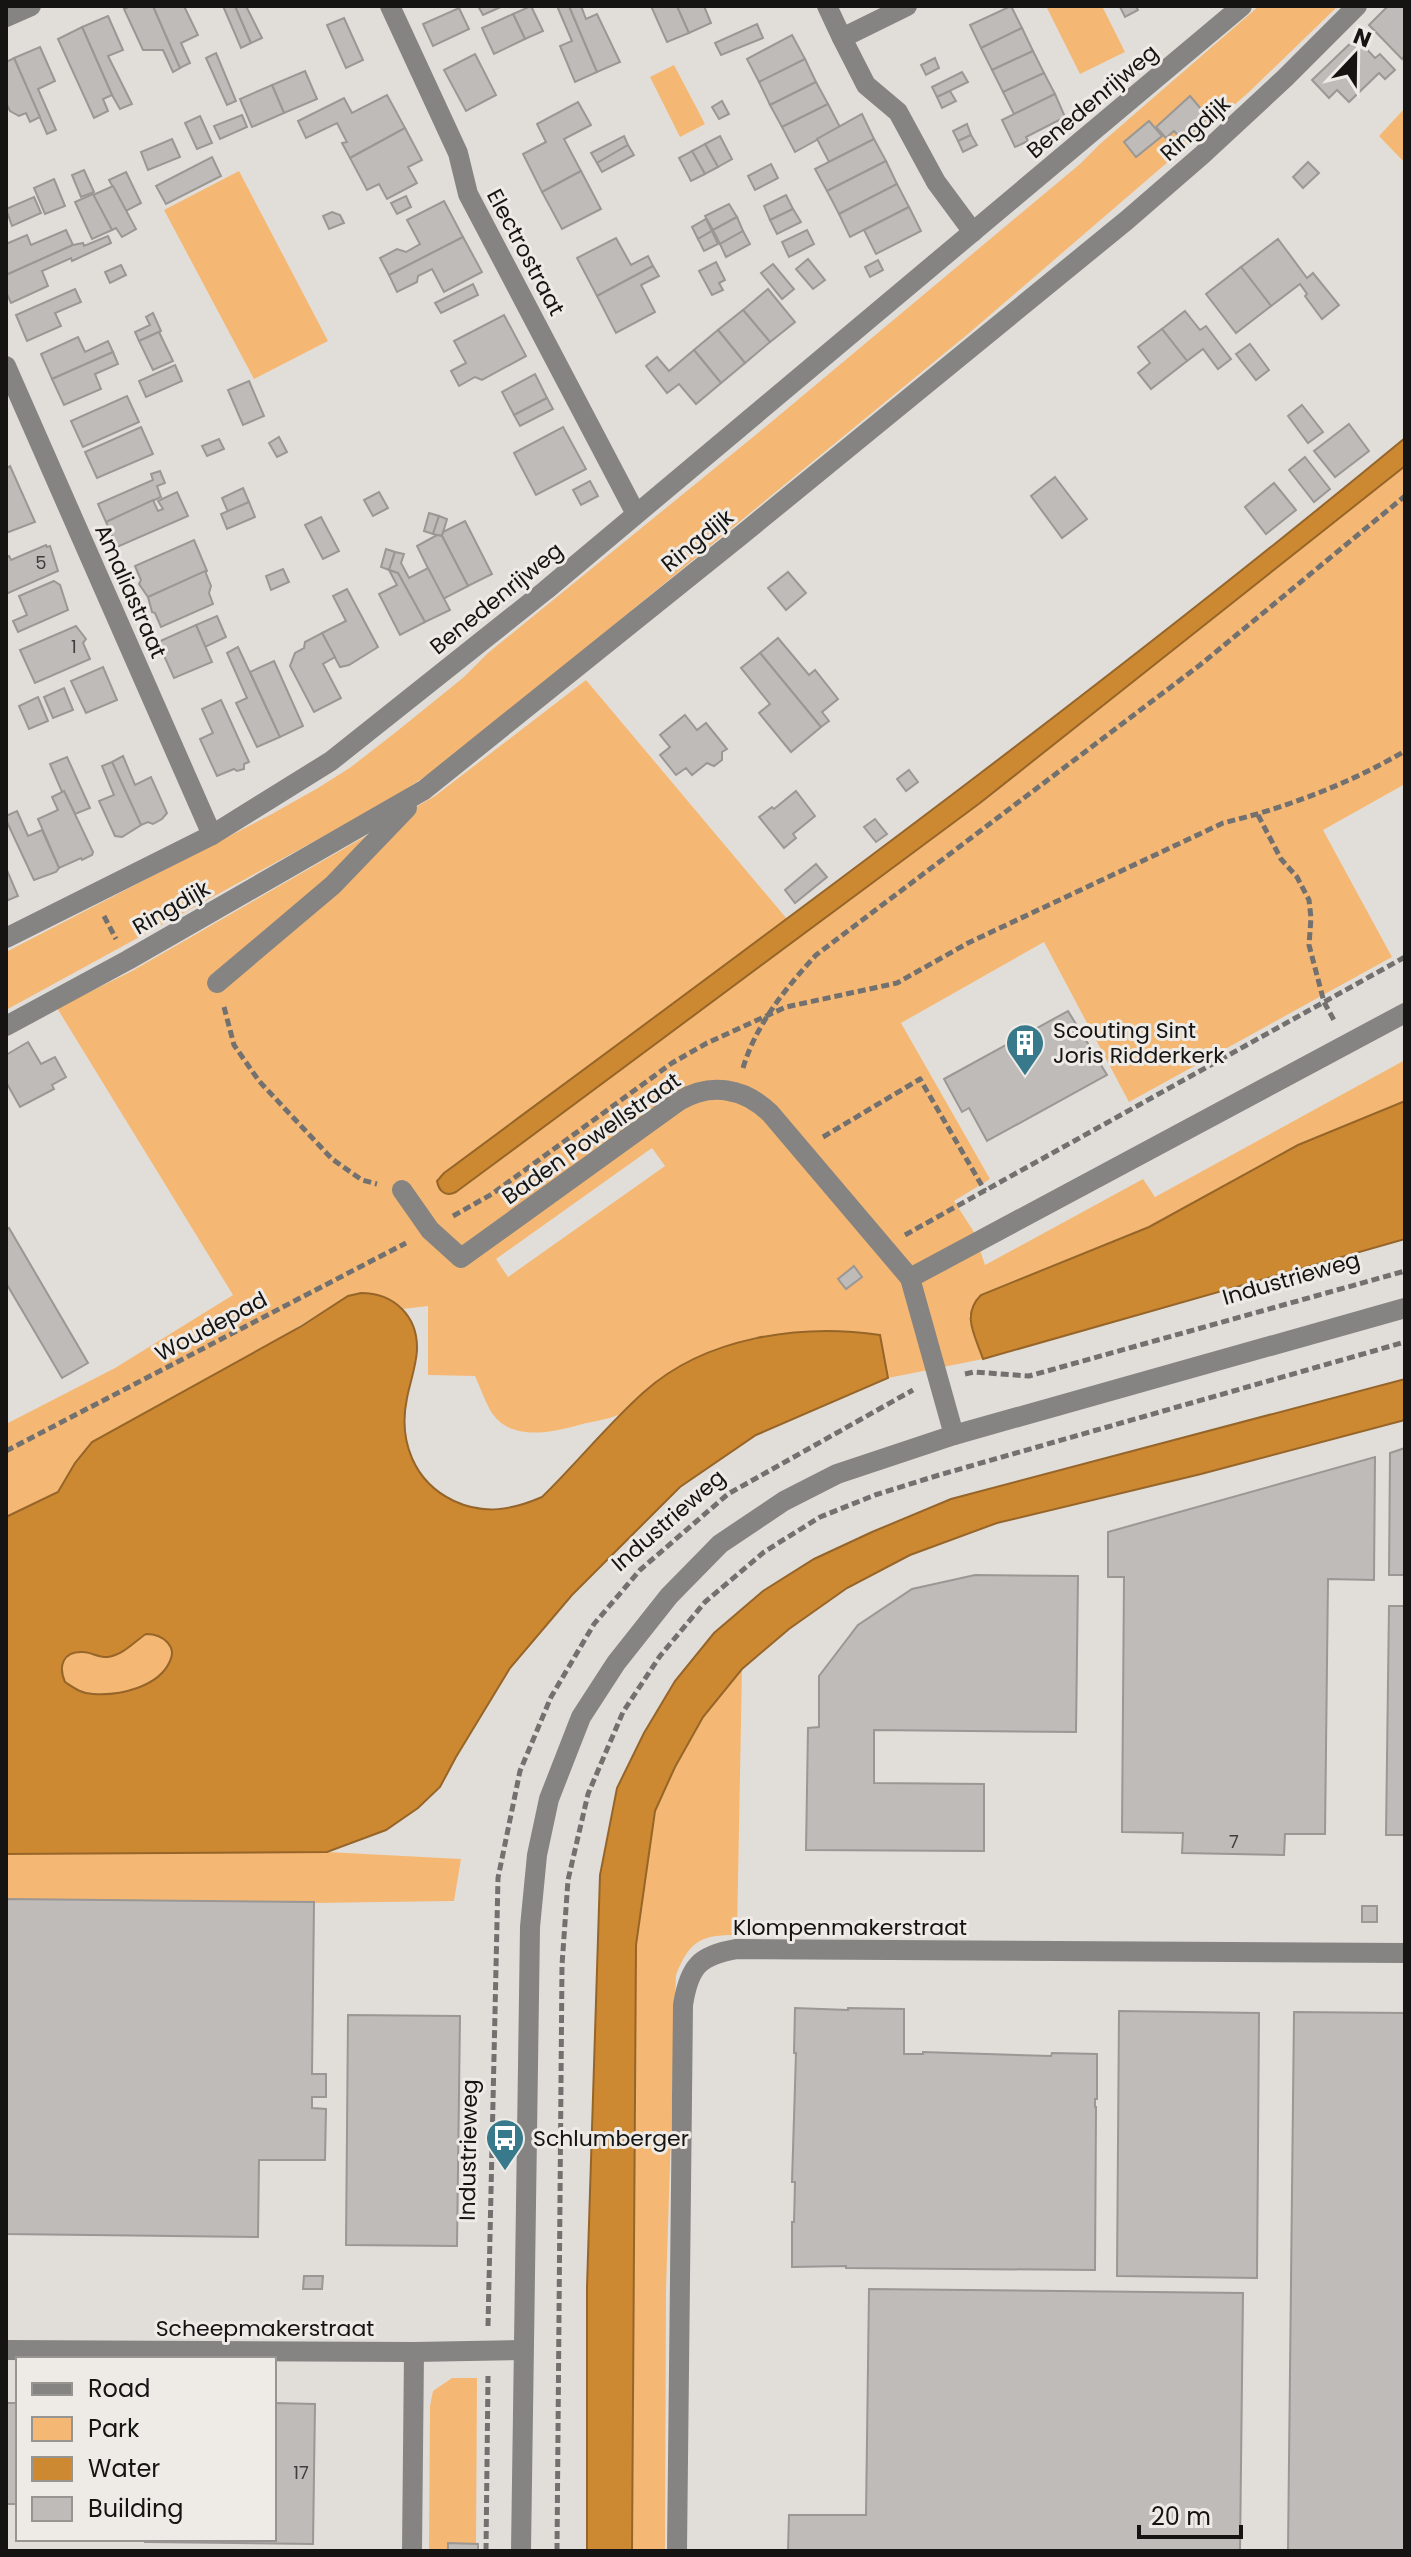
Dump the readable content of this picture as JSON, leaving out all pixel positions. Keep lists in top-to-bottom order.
{
  "streets": {
    "street": [
      "Benedenrijweg",
      "Ringdijk",
      "Electrostraat",
      "Amaliastraat",
      "Baden Powellstraat",
      "Klompenmakerstraat",
      "Scheepmakerstraat"
    ],
    "path": ["Industrieweg", "Woudepad"]
  },
  "crossings": [
    ["Benedenrijweg", "Electrostraat"],
    ["Benedenrijweg", "Amaliastraat"],
    ["Baden Powellstraat", "Woudepad"],
    ["Industrieweg", "Scheepmakerstraat"]
  ],
  "places": {
    "building": ["Scouting Sint Joris Ridderkerk"],
    "bus stop": ["Schlumberger"]
  },
  "house_numbers": [
    "5",
    "1",
    "7",
    "17"
  ],
  "legend": [
    "Road",
    "Park",
    "Water",
    "Building"
  ],
  "scale_bar": "20 m",
  "north": "top"
}
